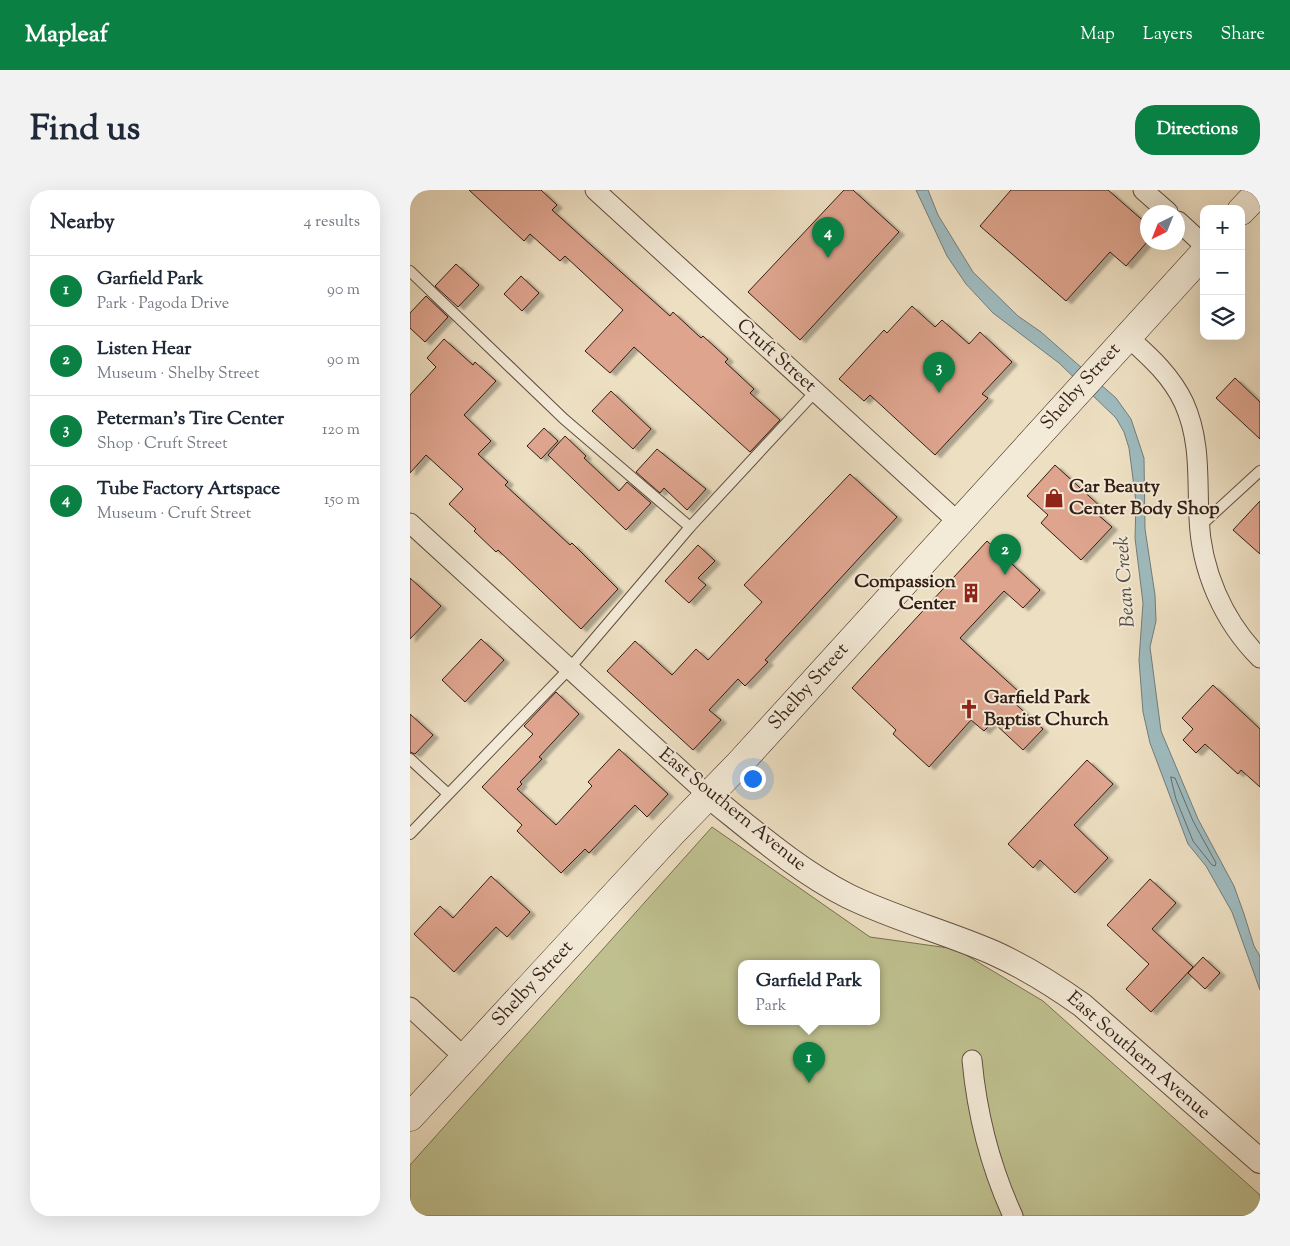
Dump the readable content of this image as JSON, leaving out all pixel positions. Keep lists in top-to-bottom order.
{
  "streets": {
    "main road": ["Shelby Street"],
    "street": ["Cruft Street", "East Southern Avenue"]
  },
  "crossings": [
    ["Cruft Street", "Shelby Street"],
    ["Shelby Street", "East Southern Avenue"]
  ],
  "water": ["Bean Creek"],
  "places": {
    "shop": ["Car Beauty Center Body Shop"],
    "building": ["Compassion Center"],
    "church": ["Garfield Park Baptist Church"]
  },
  "north": "bottom left",
  "page": {
    "header": "Mapleaf",
    "nav": ["Map", "Layers", "Share"],
    "title": "Find us",
    "buttons": "Directions",
    "heading": ["Nearby", "4 results"],
    "map_buttons": ["+", "−"],
    "pins": [
      "4",
      "3",
      "2",
      "1"
    ],
    "list": [
      {
        "mark": "1",
        "name": "Garfield Park",
        "note": "Park · Pagoda Drive",
        "value": "90 m"
      },
      {
        "mark": "2",
        "name": "Listen Hear",
        "note": "Museum · Shelby Street",
        "value": "90 m"
      },
      {
        "mark": "3",
        "name": "Peterman's Tire Center",
        "note": "Shop · Cruft Street",
        "value": "120 m"
      },
      {
        "mark": "4",
        "name": "Tube Factory Artspace",
        "note": "Museum · Cruft Street",
        "value": "150 m"
      }
    ],
    "popup": ["Garfield Park", "Park"]
  }
}
